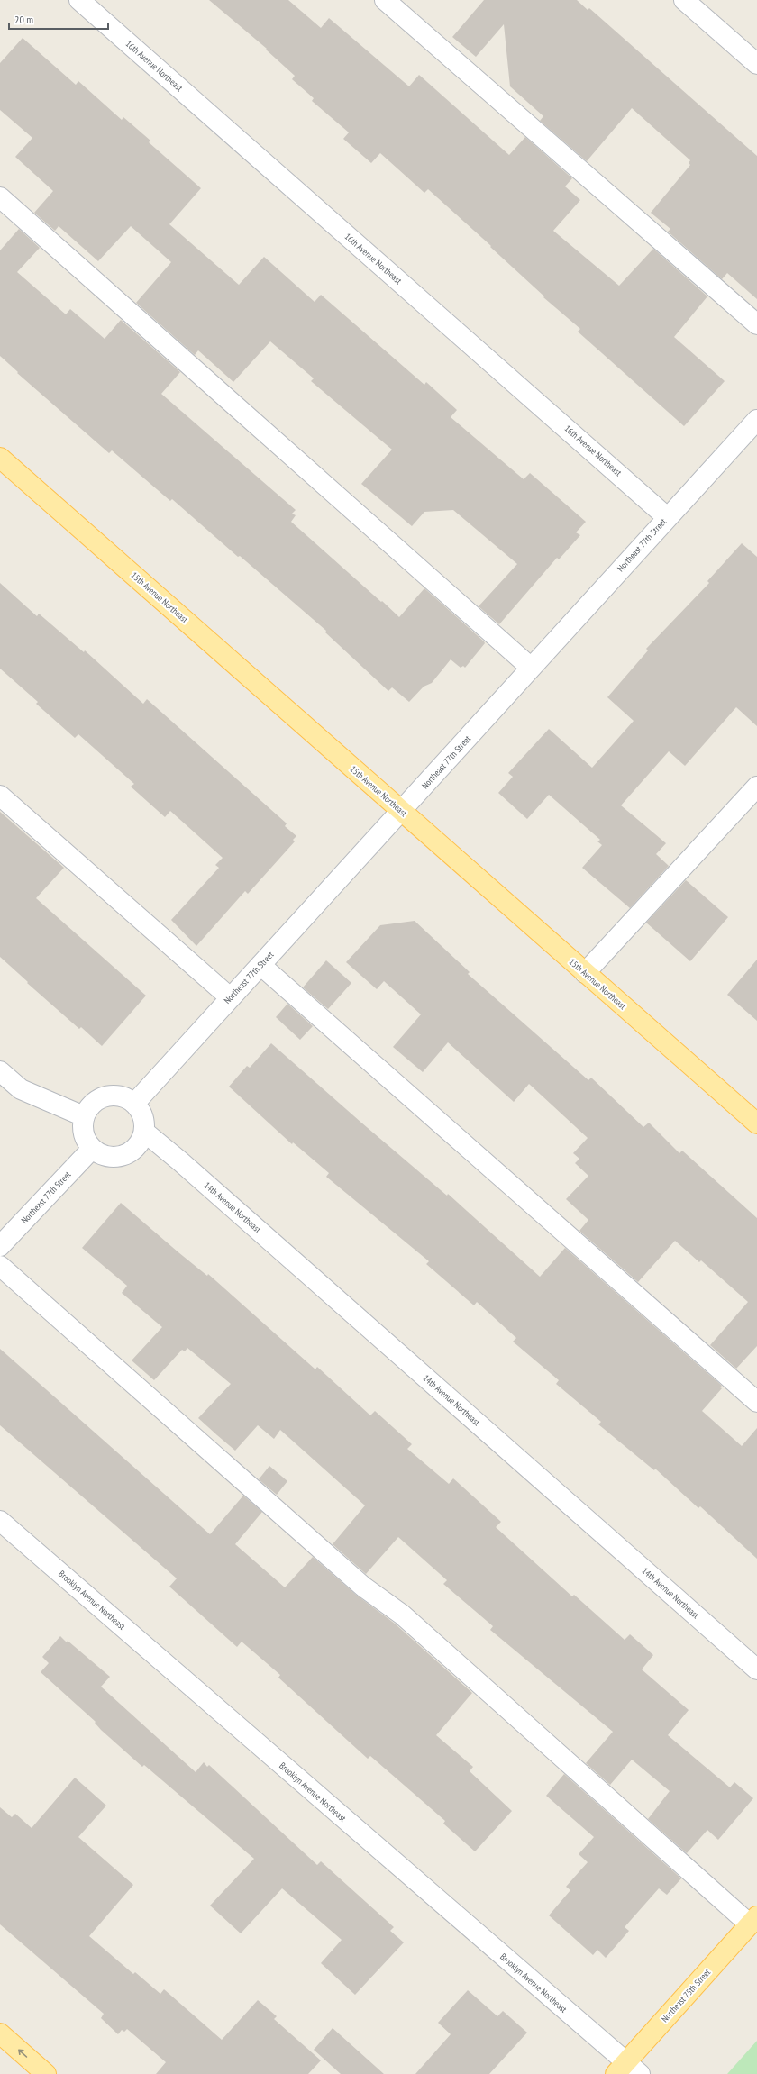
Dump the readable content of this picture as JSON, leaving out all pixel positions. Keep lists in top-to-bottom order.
{
  "streets": {
    "main road": ["15th Avenue Northeast", "Northeast 75th Street"],
    "street": [
      "16th Avenue Northeast",
      "Northeast 77th Street",
      "14th Avenue Northeast",
      "Brooklyn Avenue Northeast"
    ]
  },
  "crossings": [
    ["16th Avenue Northeast", "Northeast 77th Street"],
    ["Northeast 77th Street", "15th Avenue Northeast"],
    ["Northeast 77th Street", "14th Avenue Northeast"],
    ["Brooklyn Avenue Northeast", "Northeast 75th Street"]
  ],
  "scale_bar": "20 m"
}
